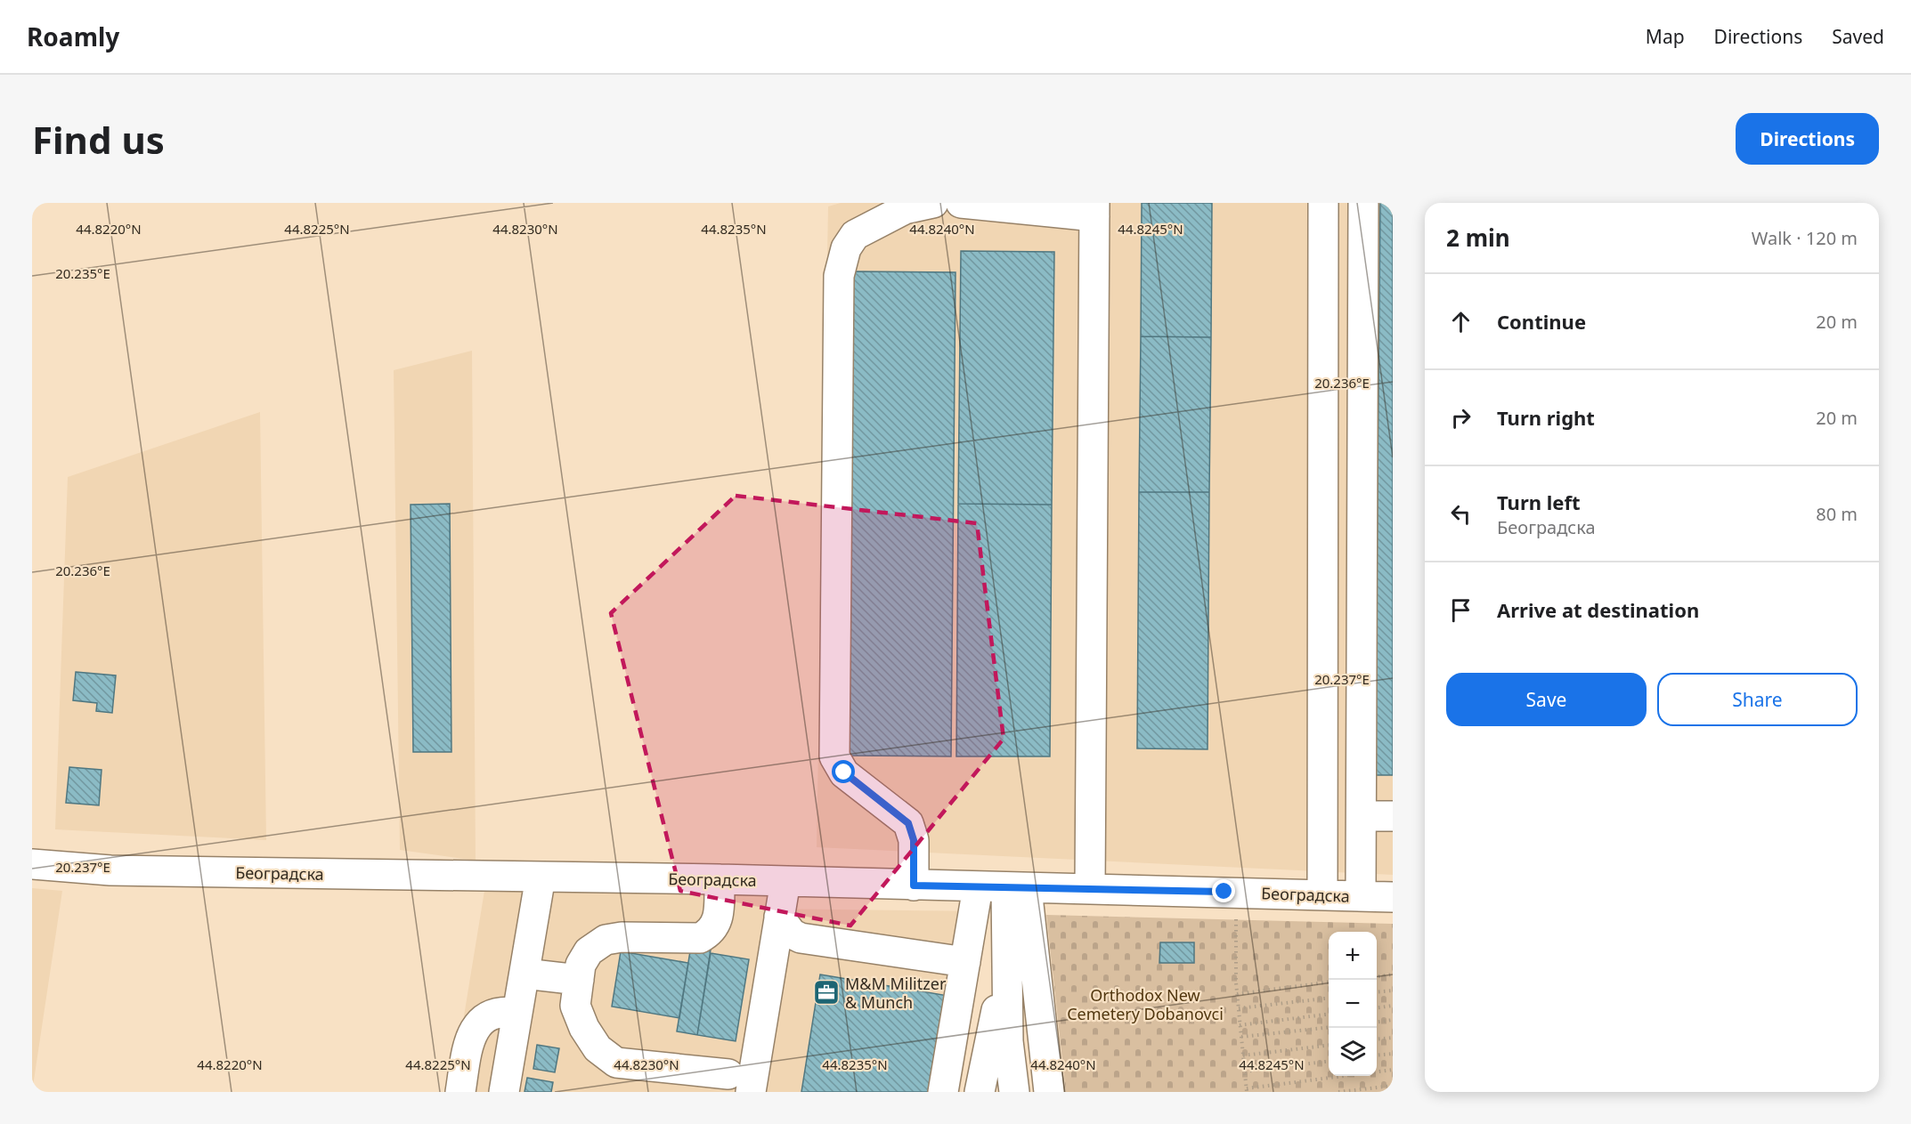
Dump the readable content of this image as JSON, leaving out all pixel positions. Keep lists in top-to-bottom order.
{
  "streets": {
    "street": ["Београдска"]
  },
  "parks": ["Orthodox New Cemetery Dobanovci"],
  "places": {
    "office": ["M&M Militzer & Munch"]
  },
  "page": {
    "header": "Roamly",
    "nav": ["Map", "Directions", "Saved"],
    "buttons": [
      "Directions",
      ["Save", "Share"]
    ],
    "title": "Find us",
    "heading": ["2 min", "Walk · 120 m"],
    "list": [
      ["Continue", "20 m"],
      ["Turn right", "20 m"],
      ["Turn left", "Београдска", "80 m"],
      "Arrive at destination"
    ],
    "map_buttons": ["+", "−"]
  },
  "coordinates": [
    "44.8220°N",
    "44.8225°N",
    "44.8230°N",
    "44.8235°N",
    "44.8240°N",
    "44.8245°N",
    "20.235°E",
    "20.236°E",
    "20.237°E"
  ]
}
